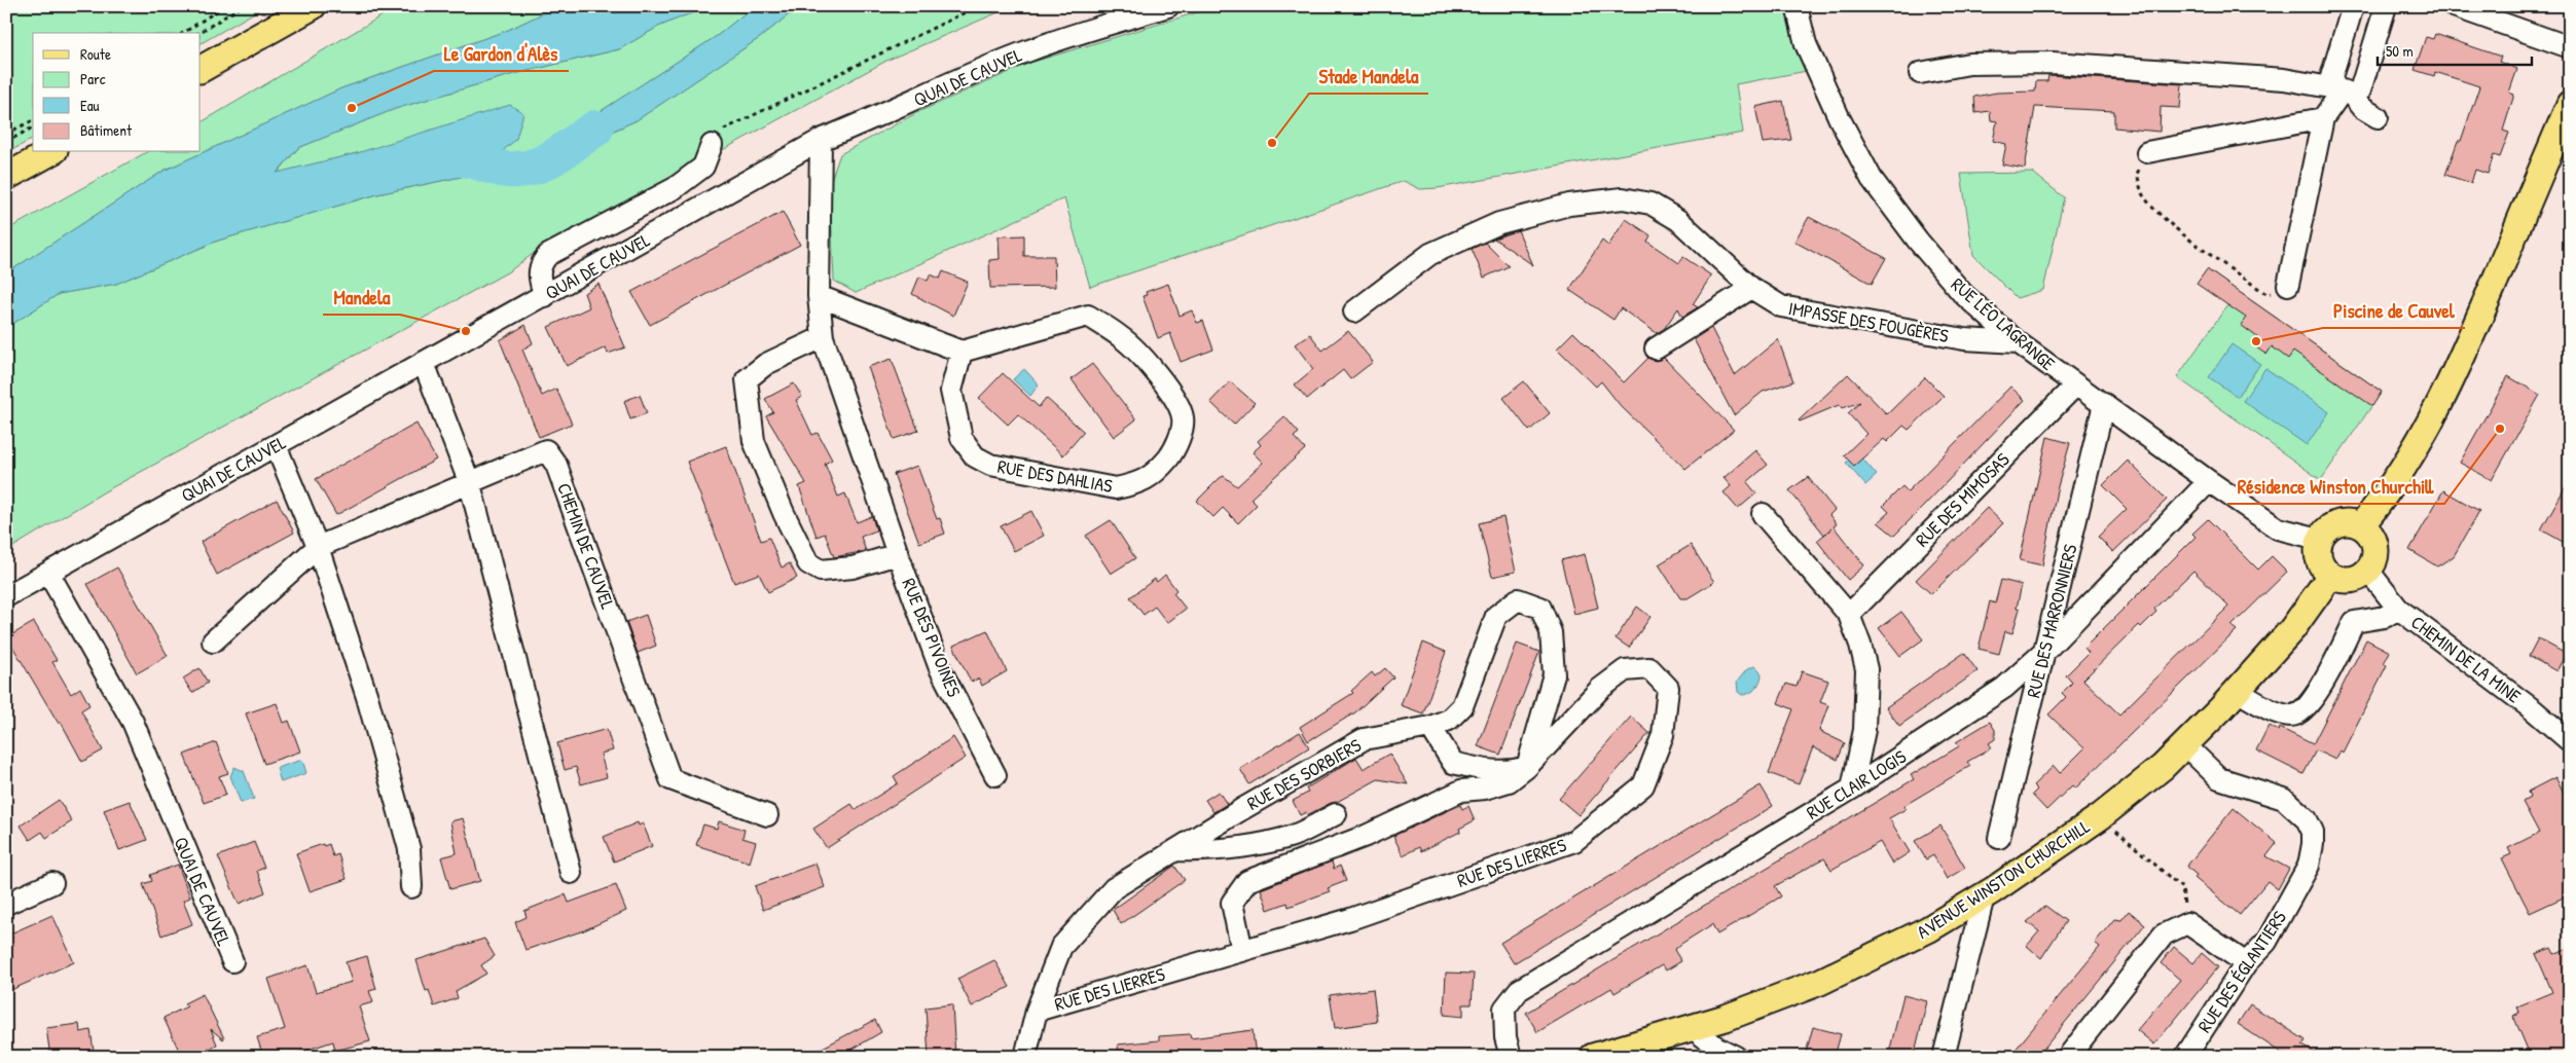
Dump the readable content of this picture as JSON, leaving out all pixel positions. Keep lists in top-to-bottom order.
{
  "streets": {
    "main road": ["AVENUE WINSTON CHURCHILL"],
    "street": [
      "QUAI DE CAUVEL",
      "IMPASSE DES FOUGÈRES",
      "RUE LÉO LAGRANGE",
      "RUE DES DAHLIAS",
      "RUE DES MIMOSAS",
      "CHEMIN DE CAUVEL",
      "RUE DES MARRONNIERS",
      "RUE DES PIVOINES",
      "CHEMIN DE LA MINE",
      "RUE DES SORBIERS",
      "RUE CLAIR LOGIS",
      "RUE DES LIERRES",
      "RUE DES ÉGLANTIERS"
    ]
  },
  "crossings": [
    ["IMPASSE DES FOUGÈRES", "RUE LÉO LAGRANGE"],
    ["RUE LÉO LAGRANGE", "RUE DES MIMOSAS"],
    ["RUE LÉO LAGRANGE", "RUE DES MARRONNIERS"],
    ["RUE LÉO LAGRANGE", "CHEMIN DE LA MINE"],
    ["RUE LÉO LAGRANGE", "RUE CLAIR LOGIS"],
    ["RUE LÉO LAGRANGE", "AVENUE WINSTON CHURCHILL"],
    ["RUE DES MARRONNIERS", "RUE CLAIR LOGIS"],
    ["CHEMIN DE LA MINE", "AVENUE WINSTON CHURCHILL"],
    ["RUE DES SORBIERS", "RUE DES LIERRES"],
    ["AVENUE WINSTON CHURCHILL", "RUE DES ÉGLANTIERS"]
  ],
  "places": [
    "Le Gardon d'Alès",
    "Stade Mandela",
    "Mandela",
    "Piscine de Cauvel",
    "Résidence Winston Churchill"
  ],
  "legend": [
    "Route",
    "Parc",
    "Eau",
    "Bâtiment"
  ],
  "scale_bar": "50 m"
}
